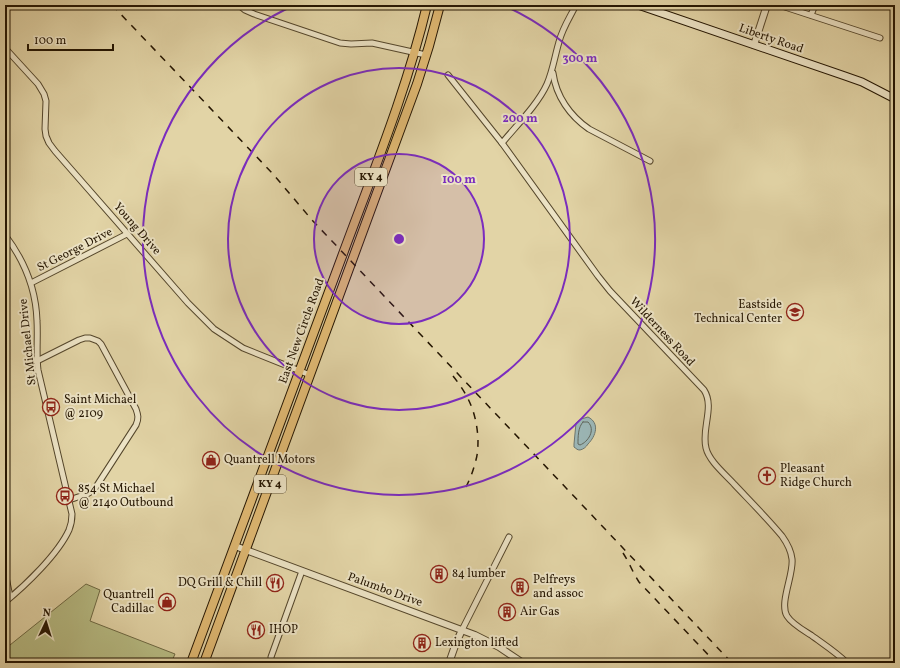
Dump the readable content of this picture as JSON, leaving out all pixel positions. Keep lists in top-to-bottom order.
{
  "streets": {
    "highway": ["KY 4", "East New Circle Road"],
    "main road": ["Liberty Road"],
    "street": [
      "Young Drive",
      "St George Drive",
      "Wilderness Road",
      "St Michael Drive",
      "Palumbo Drive"
    ]
  },
  "crossings": [
    ["Young Drive", "St George Drive"],
    ["Young Drive", "East New Circle Road"],
    ["St George Drive", "St Michael Drive"],
    ["East New Circle Road", "Palumbo Drive"]
  ],
  "places": {
    "school or university": ["Eastside Technical Center"],
    "bus stop": ["Saint Michael @ 2109", "854 St Michael @ 2140 Outbound"],
    "shop": ["Quantrell Motors", "Quantrell Cadillac"],
    "church": ["Pleasant Ridge Church"],
    "building": [
      "84 lumber",
      "Pelfreys and assoc",
      "Air Gas",
      "Lexington lifted"
    ],
    "restaurant": ["DQ Grill & Chill", "IHOP"]
  },
  "scale_bar": "100 m",
  "north": "top",
  "rings": ["300 m", "200 m", "100 m"]
}
